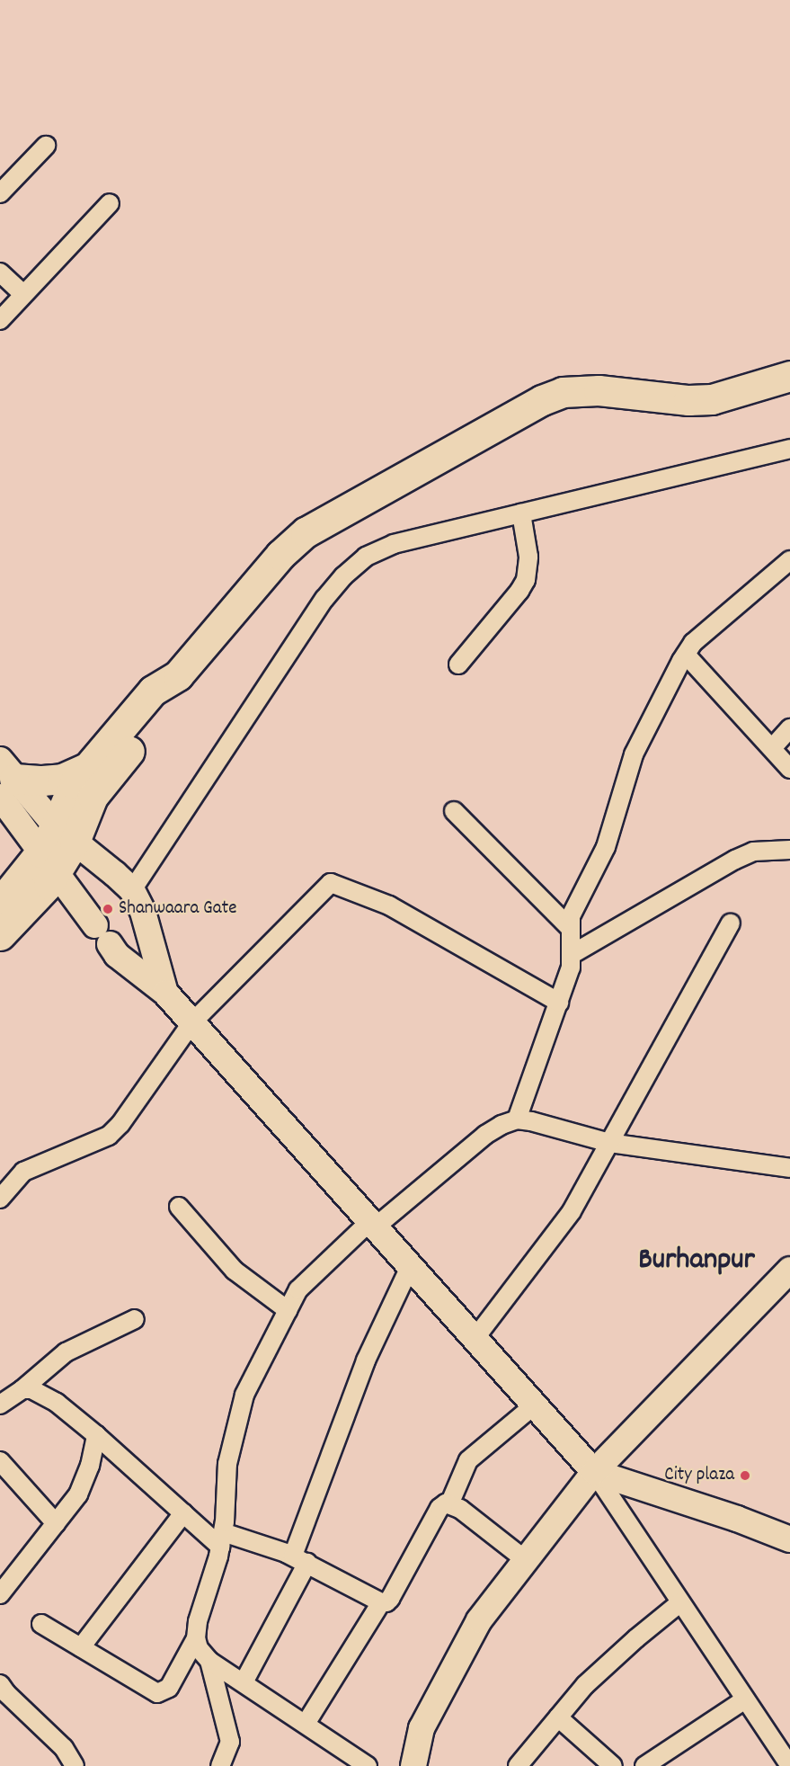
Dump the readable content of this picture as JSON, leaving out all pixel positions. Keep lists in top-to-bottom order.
{
  "districts": ["Burhanpur"],
  "places": ["Shanwaara Gate", "City plaza"]
}
